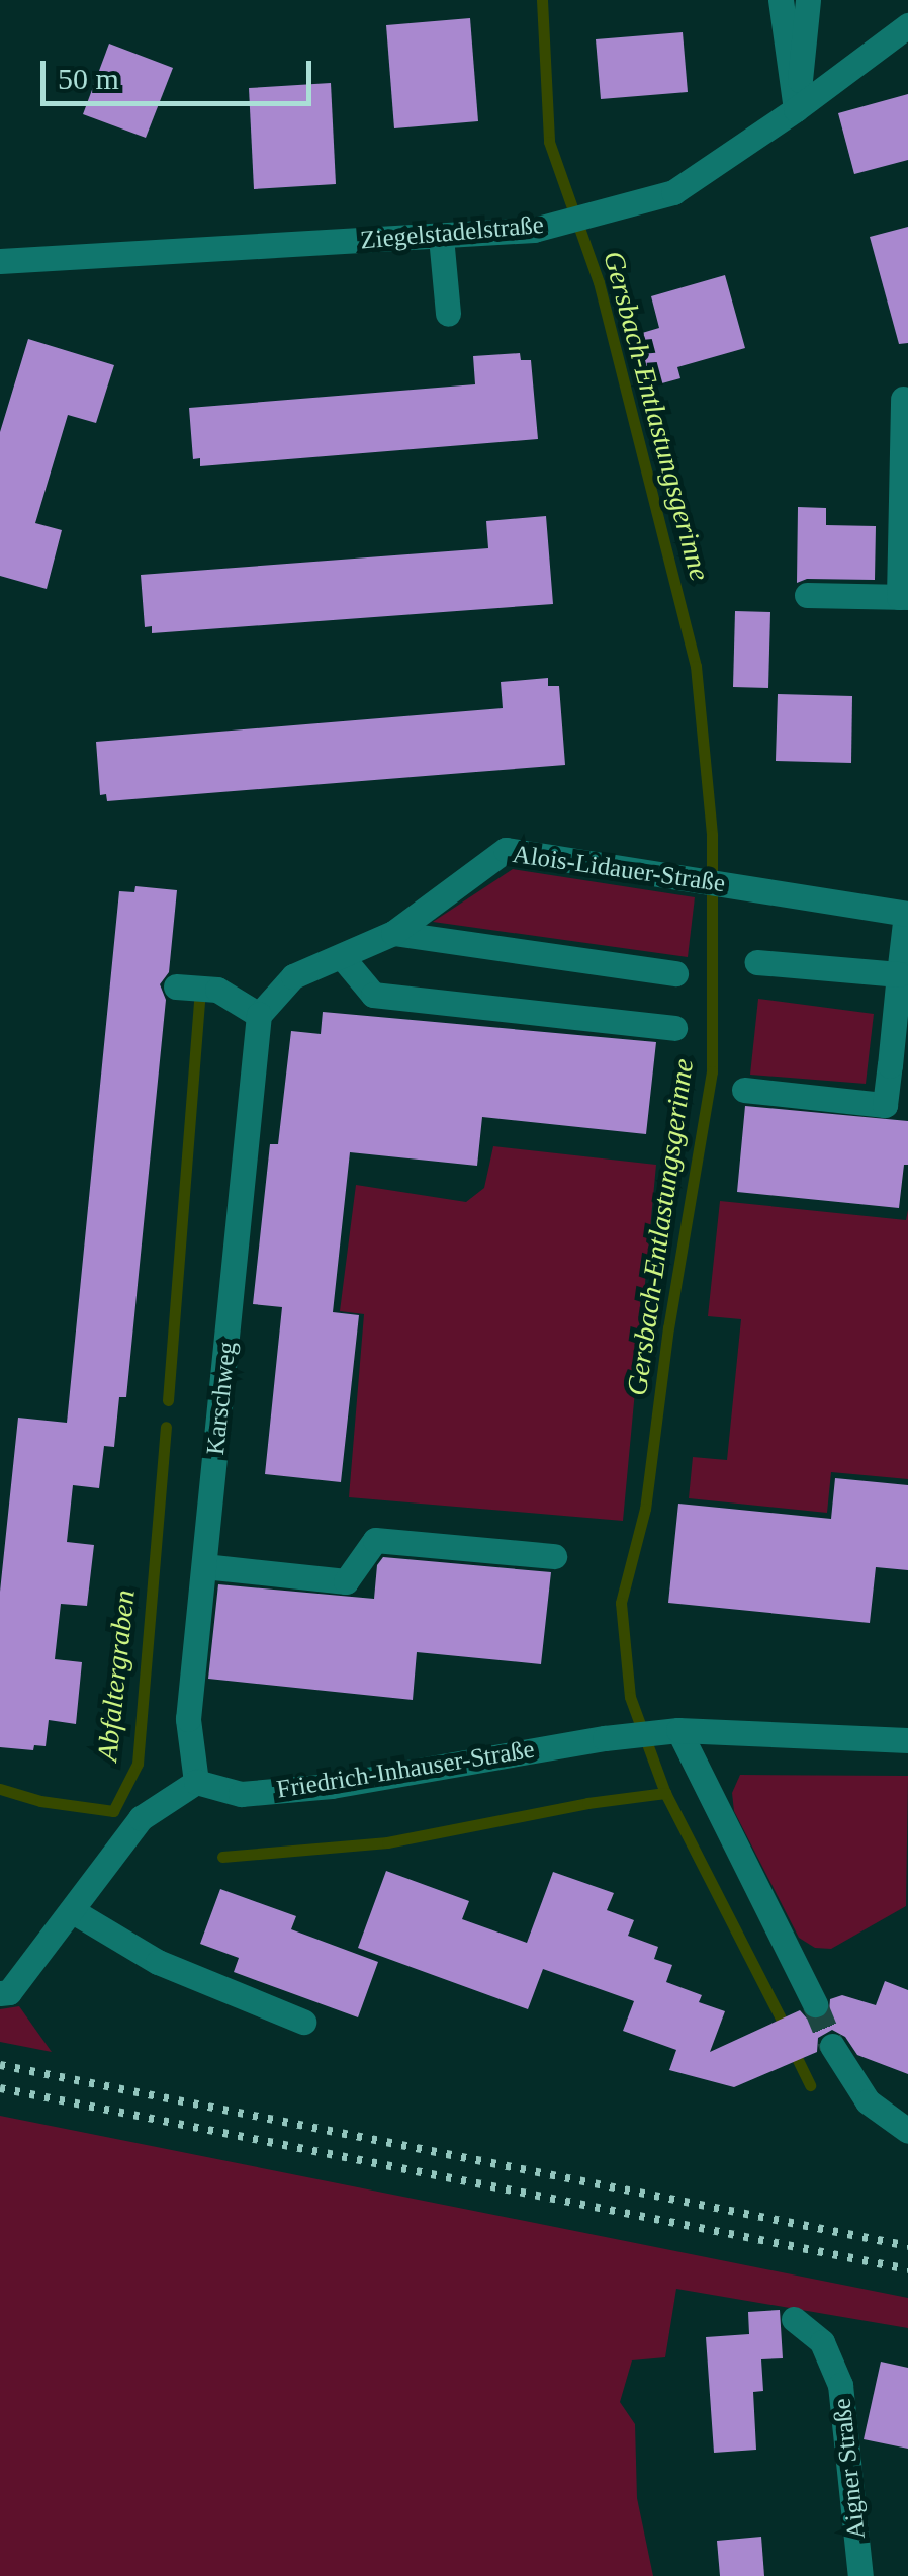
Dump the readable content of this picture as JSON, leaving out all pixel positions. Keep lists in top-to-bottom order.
{
  "streets": {
    "street": [
      "Ziegelstadelstraße",
      "Alois-Lidauer-Straße",
      "Karschweg",
      "Friedrich-Inhauser-Straße",
      "Aigner Straße"
    ]
  },
  "crossings": [
    ["Alois-Lidauer-Straße", "Karschweg"],
    ["Karschweg", "Friedrich-Inhauser-Straße"]
  ],
  "water": ["Gersbach-Entlastungsgerinne", "Abfaltergraben"],
  "scale_bar": "50 m"
}
